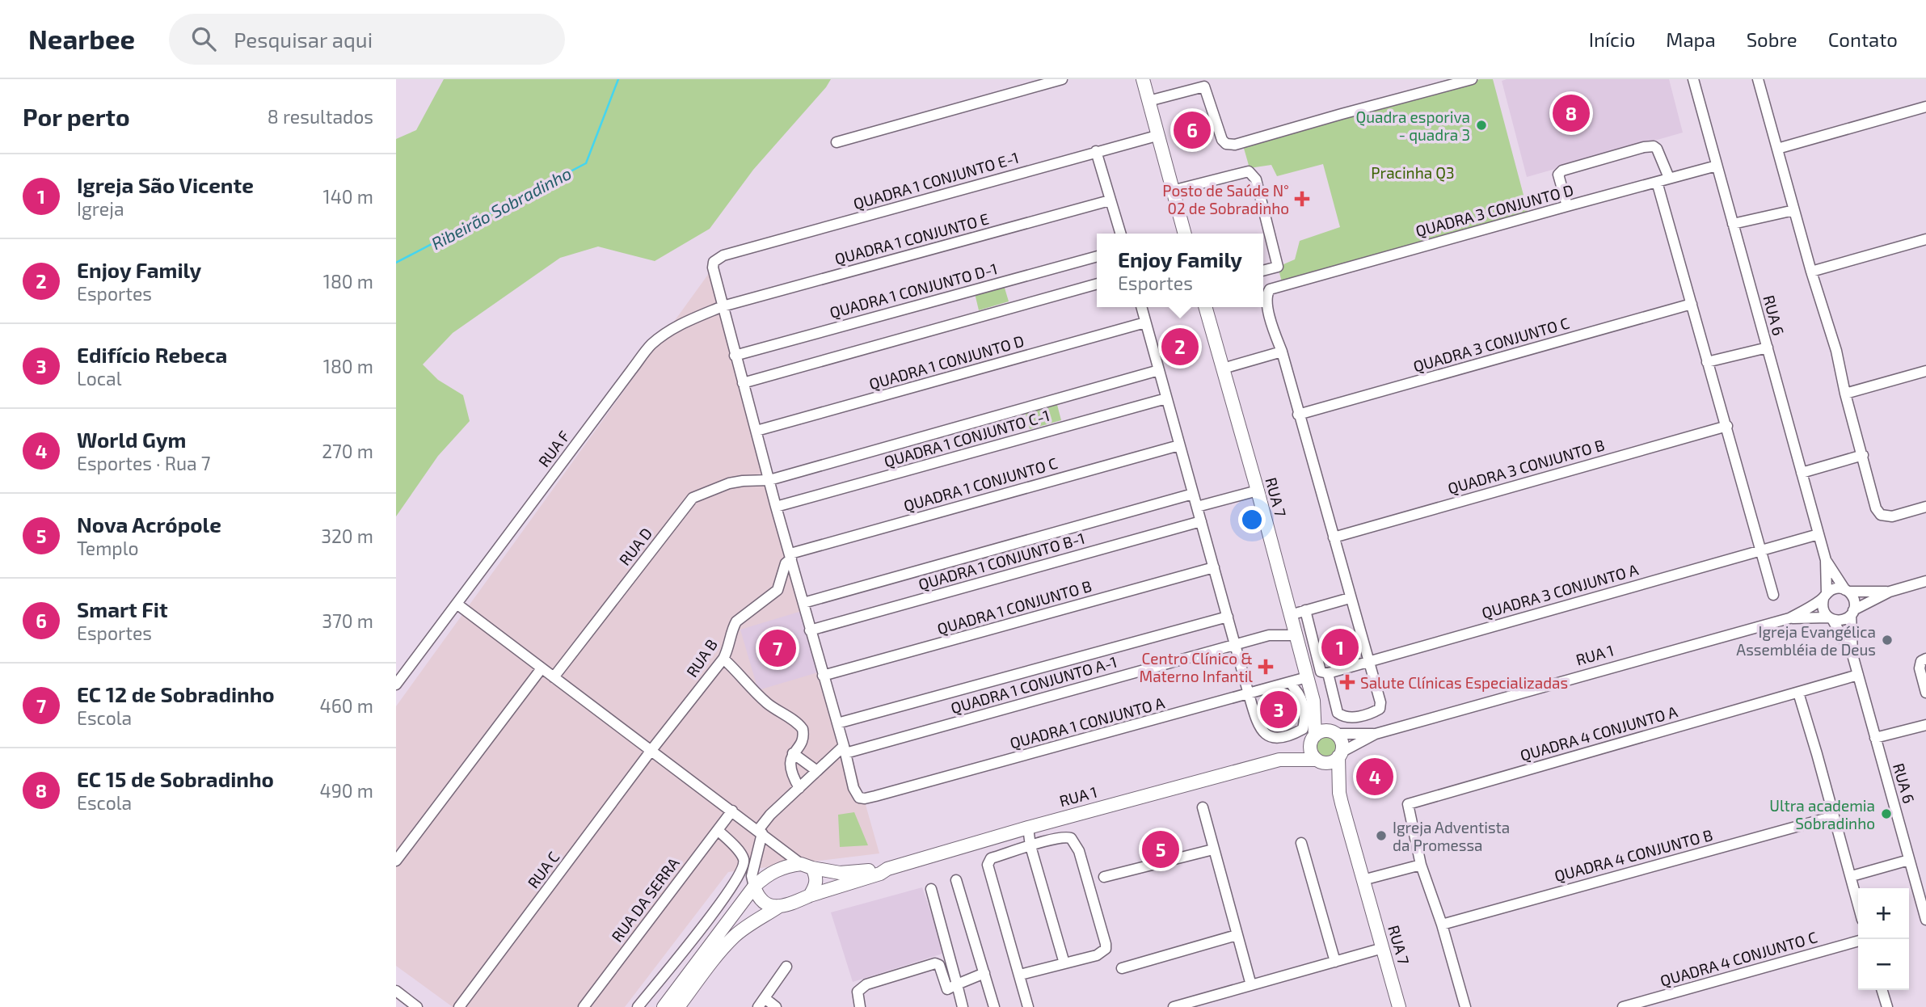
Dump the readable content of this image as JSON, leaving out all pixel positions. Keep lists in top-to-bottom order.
{
  "streets": {
    "main road": ["RUA 7", "RUA 1"],
    "street": [
      "QUADRA 1 CONJUNTO E-1",
      "QUADRA 3 CONJUNTO D",
      "QUADRA 1 CONJUNTO E",
      "QUADRA 1 CONJUNTO D-1",
      "RUA 6",
      "QUADRA 3 CONJUNTO C",
      "QUADRA 1 CONJUNTO D",
      "QUADRA 1 CONJUNTO C-1",
      "RUA F",
      "QUADRA 3 CONJUNTO B",
      "QUADRA 1 CONJUNTO C",
      "RUA D",
      "QUADRA 1 CONJUNTO B-1",
      "QUADRA 3 CONJUNTO A",
      "QUADRA 1 CONJUNTO B",
      "RUA B",
      "QUADRA 1 CONJUNTO A-1",
      "QUADRA 1 CONJUNTO A",
      "QUADRA 4 CONJUNTO A",
      "QUADRA 4 CONJUNTO B",
      "RUA C",
      "RUA DA SERRA",
      "QUADRA 4 CONJUNTO C"
    ]
  },
  "crossings": [
    ["QUADRA 1 CONJUNTO E-1", "QUADRA 1 CONJUNTO E"],
    ["QUADRA 3 CONJUNTO D", "RUA 6"],
    ["QUADRA 1 CONJUNTO E", "RUA F"],
    ["RUA 6", "QUADRA 3 CONJUNTO A"],
    ["RUA 6", "QUADRA 4 CONJUNTO A"],
    ["QUADRA 1 CONJUNTO C-1", "RUA D"],
    ["QUADRA 1 CONJUNTO C", "RUA B"],
    ["RUA 7", "RUA 1"],
    ["RUA 7", "QUADRA 1 CONJUNTO A-1"],
    ["RUA 7", "QUADRA 1 CONJUNTO A"],
    ["RUA B", "RUA C"],
    ["QUADRA 1 CONJUNTO A-1", "QUADRA 1 CONJUNTO A"]
  ],
  "water": ["Ribeirão Sobradinho"],
  "parks": ["Pracinha Q3"],
  "places": {
    "other": [
      "Quadra esporiva - quadra 3",
      "Igreja Evangélica Assembléia de Deus",
      "Ultra academia Sobradinho",
      "Igreja Adventista da Promessa"
    ],
    "health": ["Posto de Saúde N° 02 de Sobradinho", "Centro Clínico & Materno Infantil", "Salute Clínicas Especializadas"]
  },
  "page": {
    "header": "Nearbee",
    "search": "Pesquisar aqui",
    "nav": [
      "Início",
      "Mapa",
      "Sobre",
      "Contato"
    ],
    "heading": ["Por perto", "8 resultados"],
    "pins": [
      "8",
      "6",
      "2",
      "1",
      "7",
      "3",
      "4",
      "5"
    ],
    "list": [
      {
        "mark": "1",
        "name": "Igreja São Vicente",
        "note": "Igreja",
        "value": "140 m"
      },
      {
        "mark": "2",
        "name": "Enjoy Family",
        "note": "Esportes",
        "value": "180 m"
      },
      {
        "mark": "3",
        "name": "Edifício Rebeca",
        "note": "Local",
        "value": "180 m"
      },
      {
        "mark": "4",
        "name": "World Gym",
        "note": "Esportes · Rua 7",
        "value": "270 m"
      },
      {
        "mark": "5",
        "name": "Nova Acrópole",
        "note": "Templo",
        "value": "320 m"
      },
      {
        "mark": "6",
        "name": "Smart Fit",
        "note": "Esportes",
        "value": "370 m"
      },
      {
        "mark": "7",
        "name": "EC 12 de Sobradinho",
        "note": "Escola",
        "value": "460 m"
      },
      {
        "mark": "8",
        "name": "EC 15 de Sobradinho",
        "note": "Escola",
        "value": "490 m"
      }
    ],
    "popup": ["Enjoy Family", "Esportes"],
    "map_buttons": ["+", "−"]
  }
}
